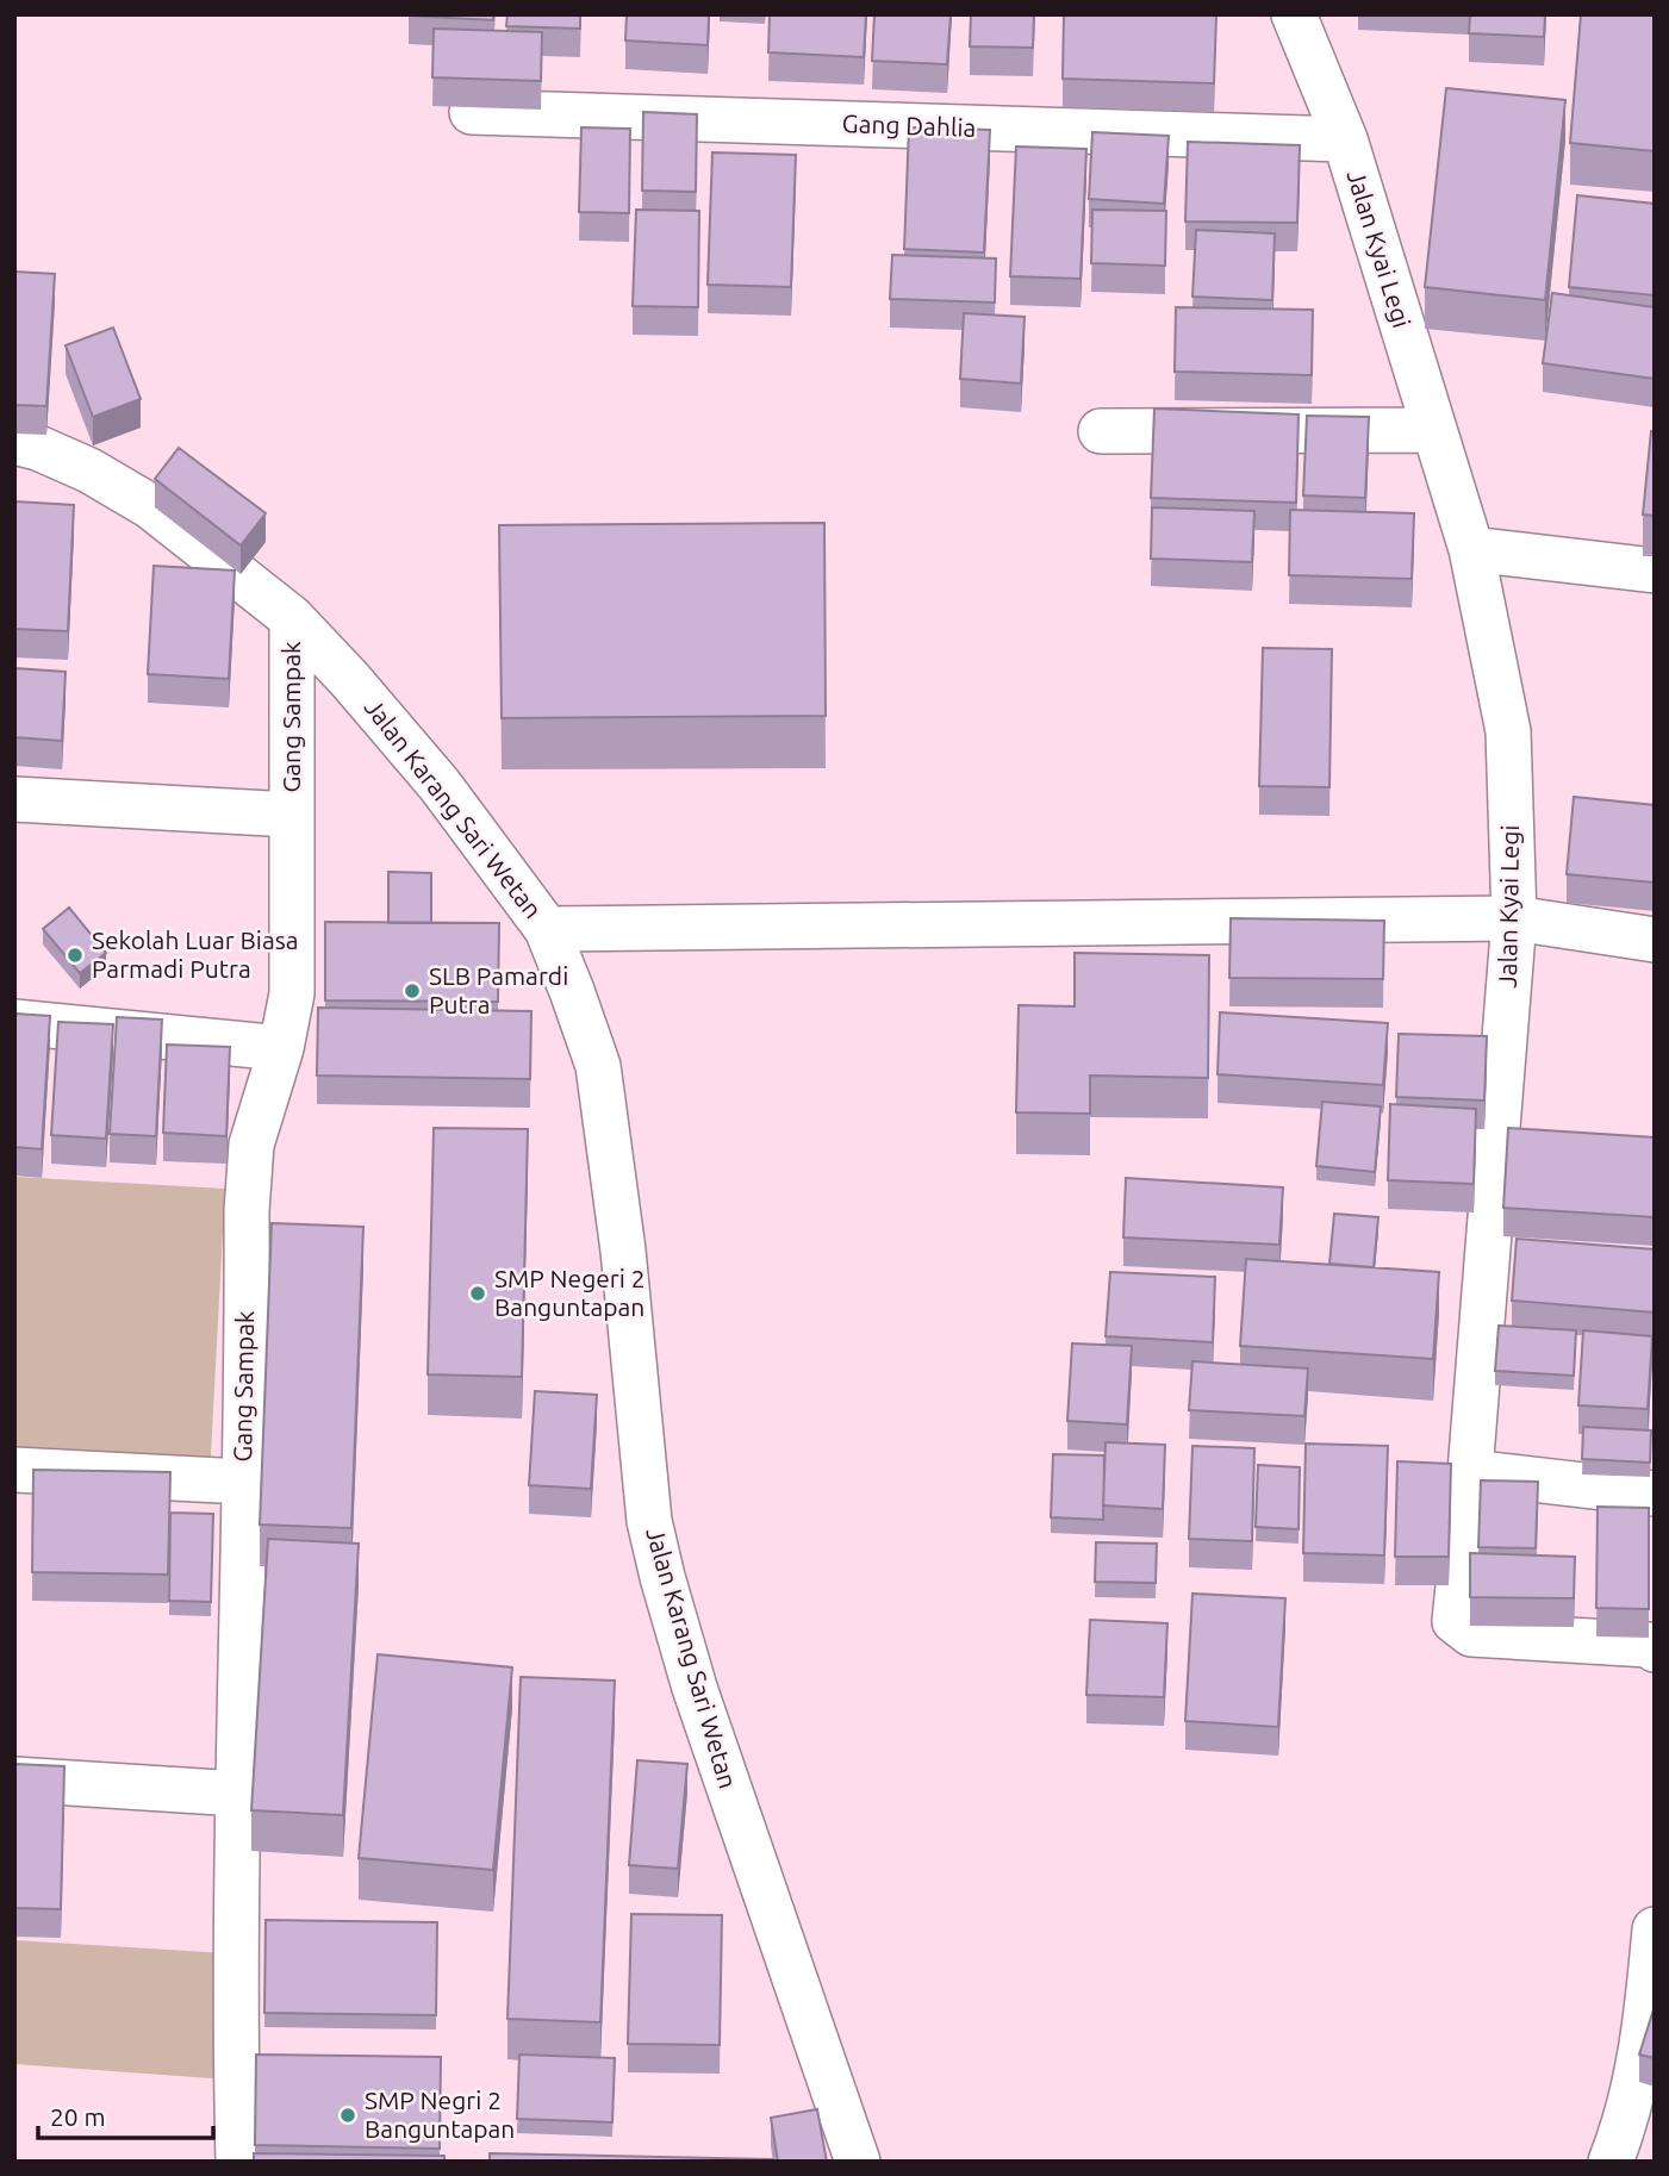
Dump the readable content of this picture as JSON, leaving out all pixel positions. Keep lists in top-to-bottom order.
{
  "streets": {
    "street": [
      "Gang Dahlia",
      "Jalan Kyai Legi",
      "Gang Sampak",
      "Jalan Karang Sari Wetan"
    ]
  },
  "crossings": [
    ["Gang Dahlia", "Jalan Kyai Legi"],
    ["Gang Sampak", "Jalan Karang Sari Wetan"]
  ],
  "places": [
    "Sekolah Luar Biasa Parmadi Putra",
    "SLB Pamardi Putra",
    "SMP Negeri 2 Banguntapan",
    "SMP Negri 2 Banguntapan"
  ],
  "scale_bar": "20 m"
}
